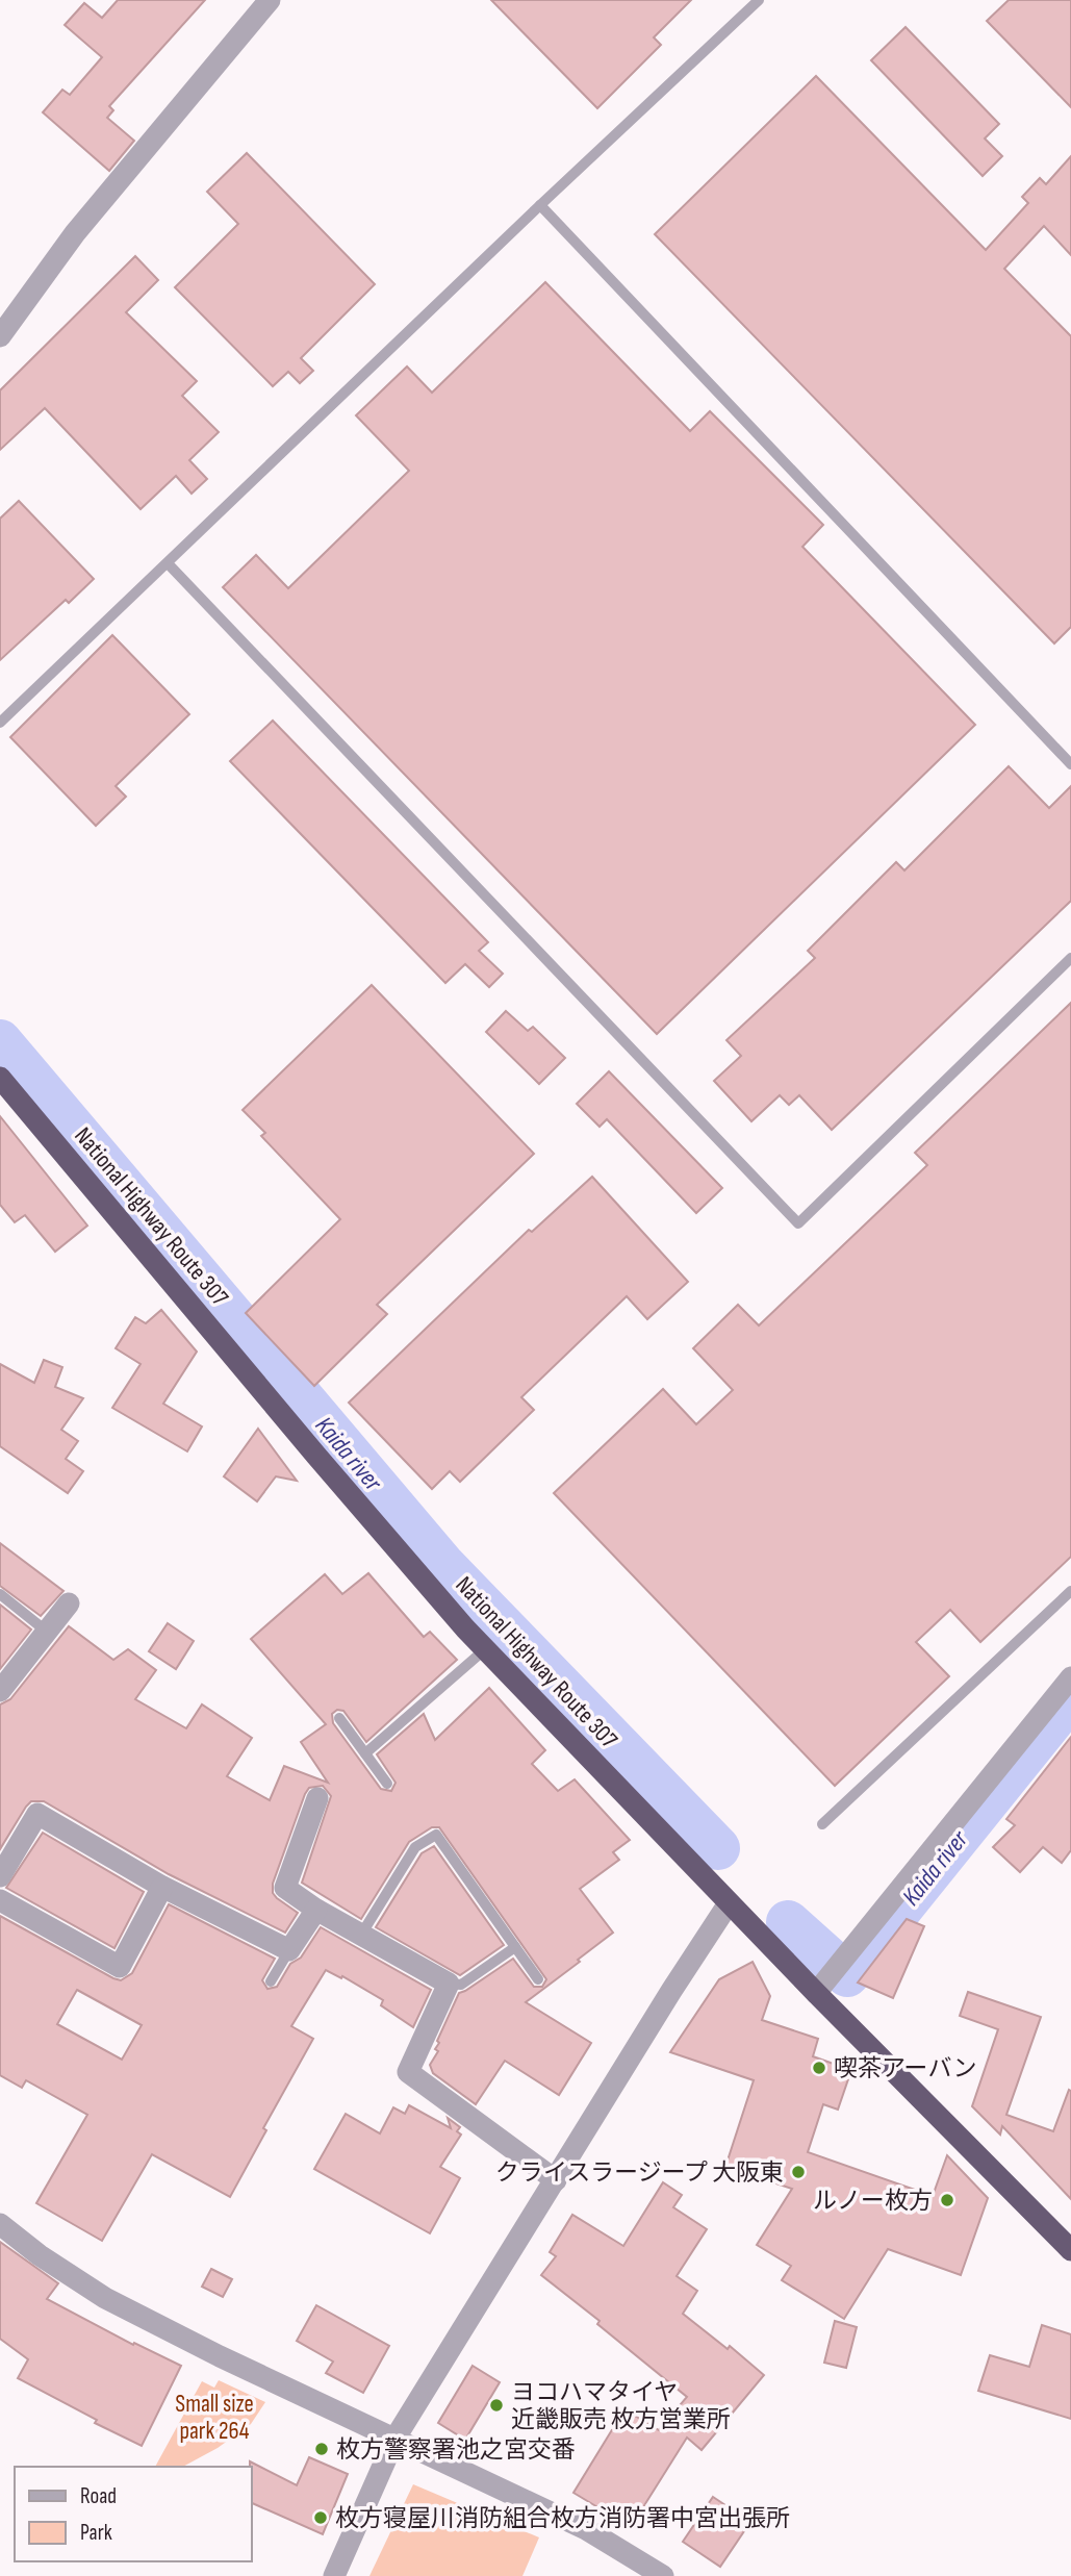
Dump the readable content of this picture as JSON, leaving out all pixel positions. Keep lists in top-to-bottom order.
{
  "streets": {
    "highway": ["National Highway Route 307"]
  },
  "water": ["Kaida river"],
  "parks": ["Small size park 264"],
  "places": [
    "喫茶アーバン",
    "クライスラージープ 大阪東",
    "ルノー枚方",
    "ヨコハマタイヤ 近畿販売 枚方営業所",
    "枚方警察署池之宮交番",
    "枚方寝屋川消防組合枚方消防署中宮出張所"
  ],
  "legend": ["Road", "Park"]
}
